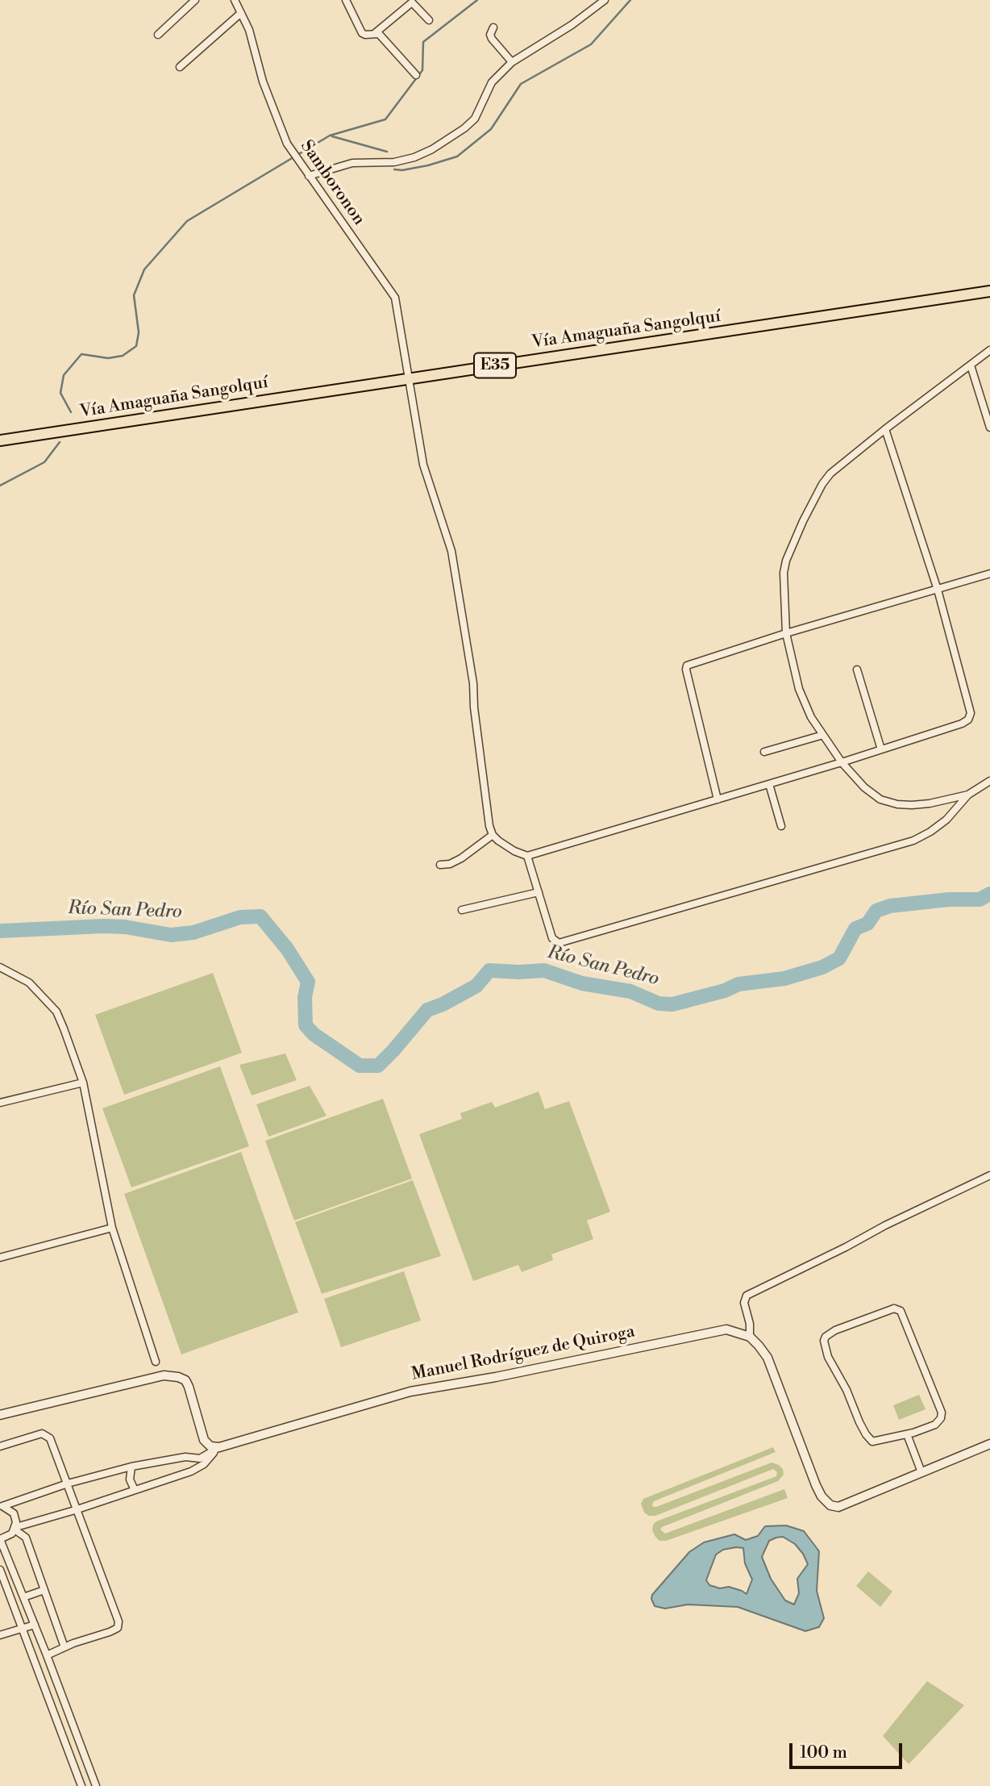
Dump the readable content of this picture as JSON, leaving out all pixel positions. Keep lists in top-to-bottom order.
{
  "streets": {
    "highway": ["Vía Amaguaña Sangolquí", "E35"],
    "street": ["Samboronon", "Manuel Rodríguez de Quiroga"]
  },
  "crossings": [
    ["Samboronon", "Vía Amaguaña Sangolquí"]
  ],
  "water": ["Río San Pedro"],
  "scale_bar": "100 m"
}
